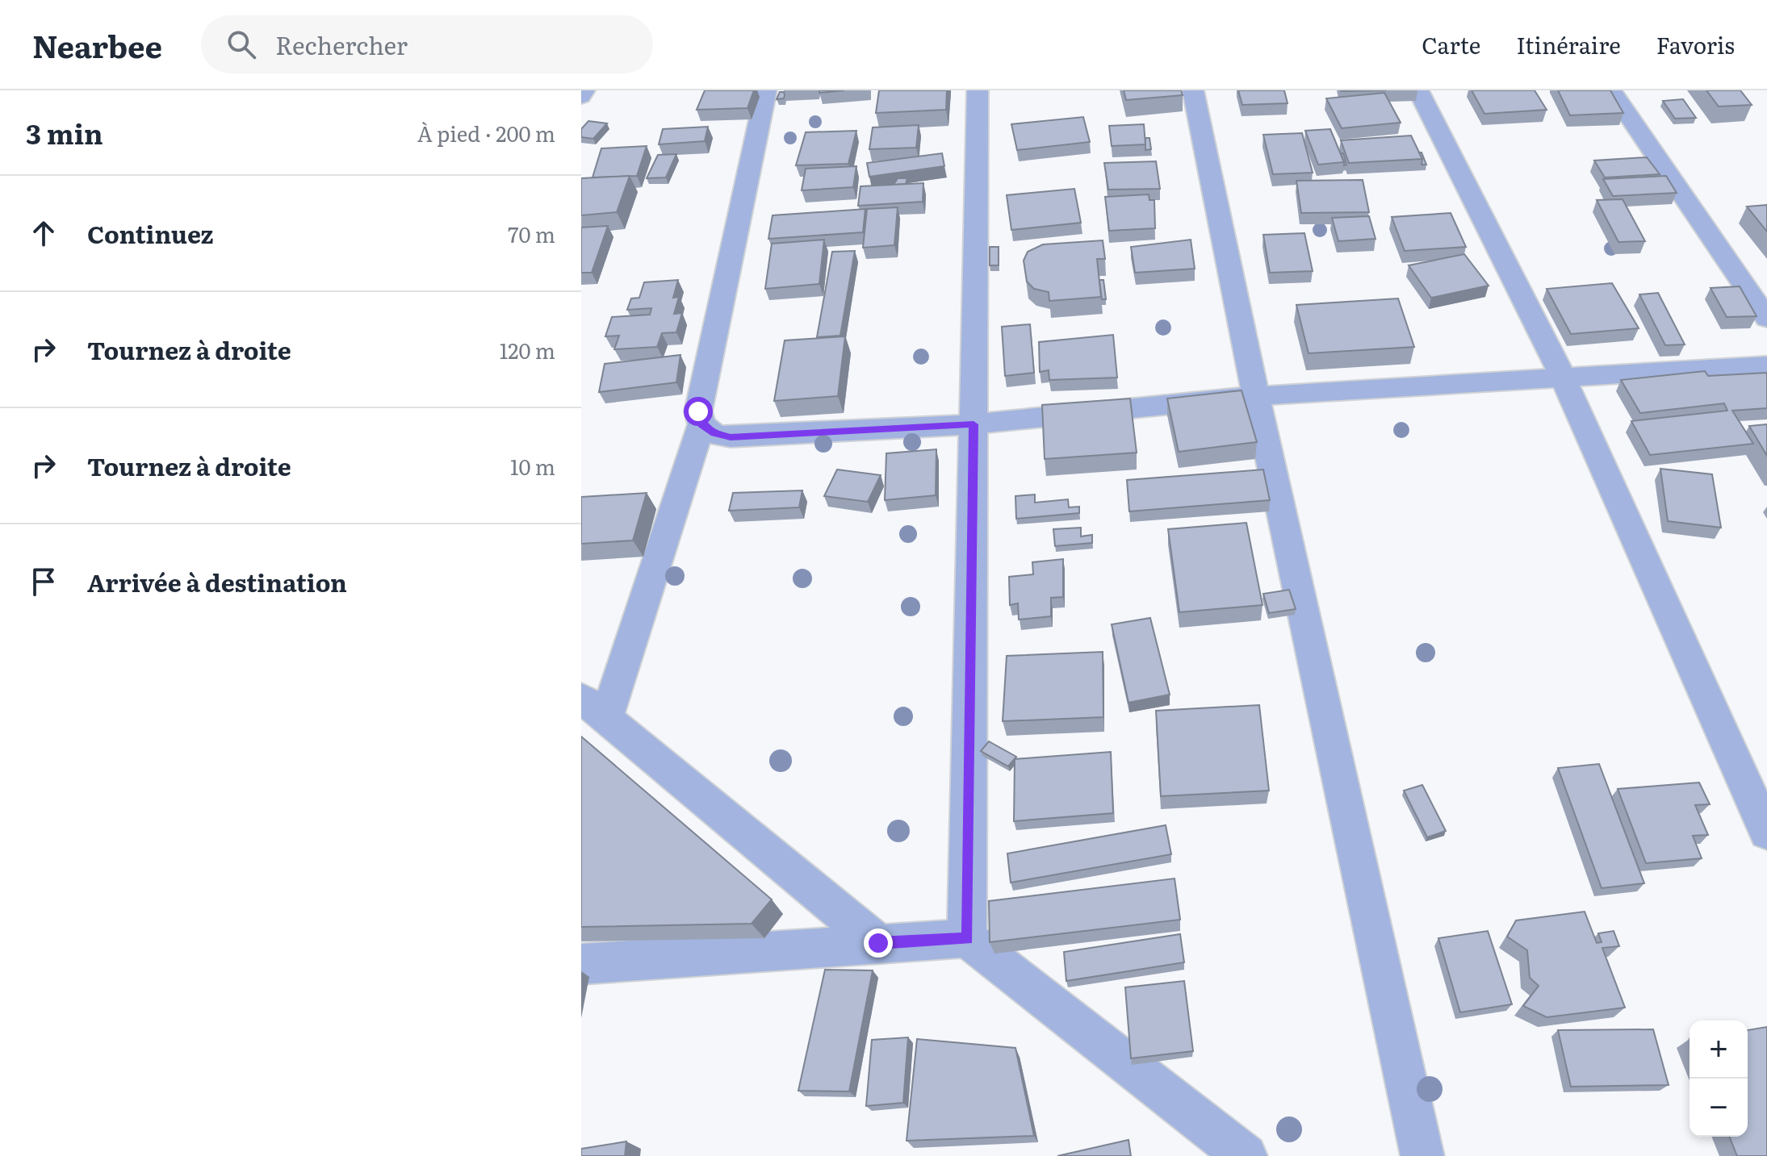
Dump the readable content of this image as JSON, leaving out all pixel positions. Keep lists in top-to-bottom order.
{
  "page": {
    "header": "Nearbee",
    "search": "Rechercher",
    "nav": ["Carte", "Itinéraire", "Favoris"],
    "heading": ["3 min", "À pied · 200 m"],
    "list": [
      ["Continuez", "70 m"],
      ["Tournez à droite", "120 m"],
      ["Tournez à droite", "10 m"],
      "Arrivée à destination"
    ],
    "map_buttons": ["+", "−"]
  }
}
